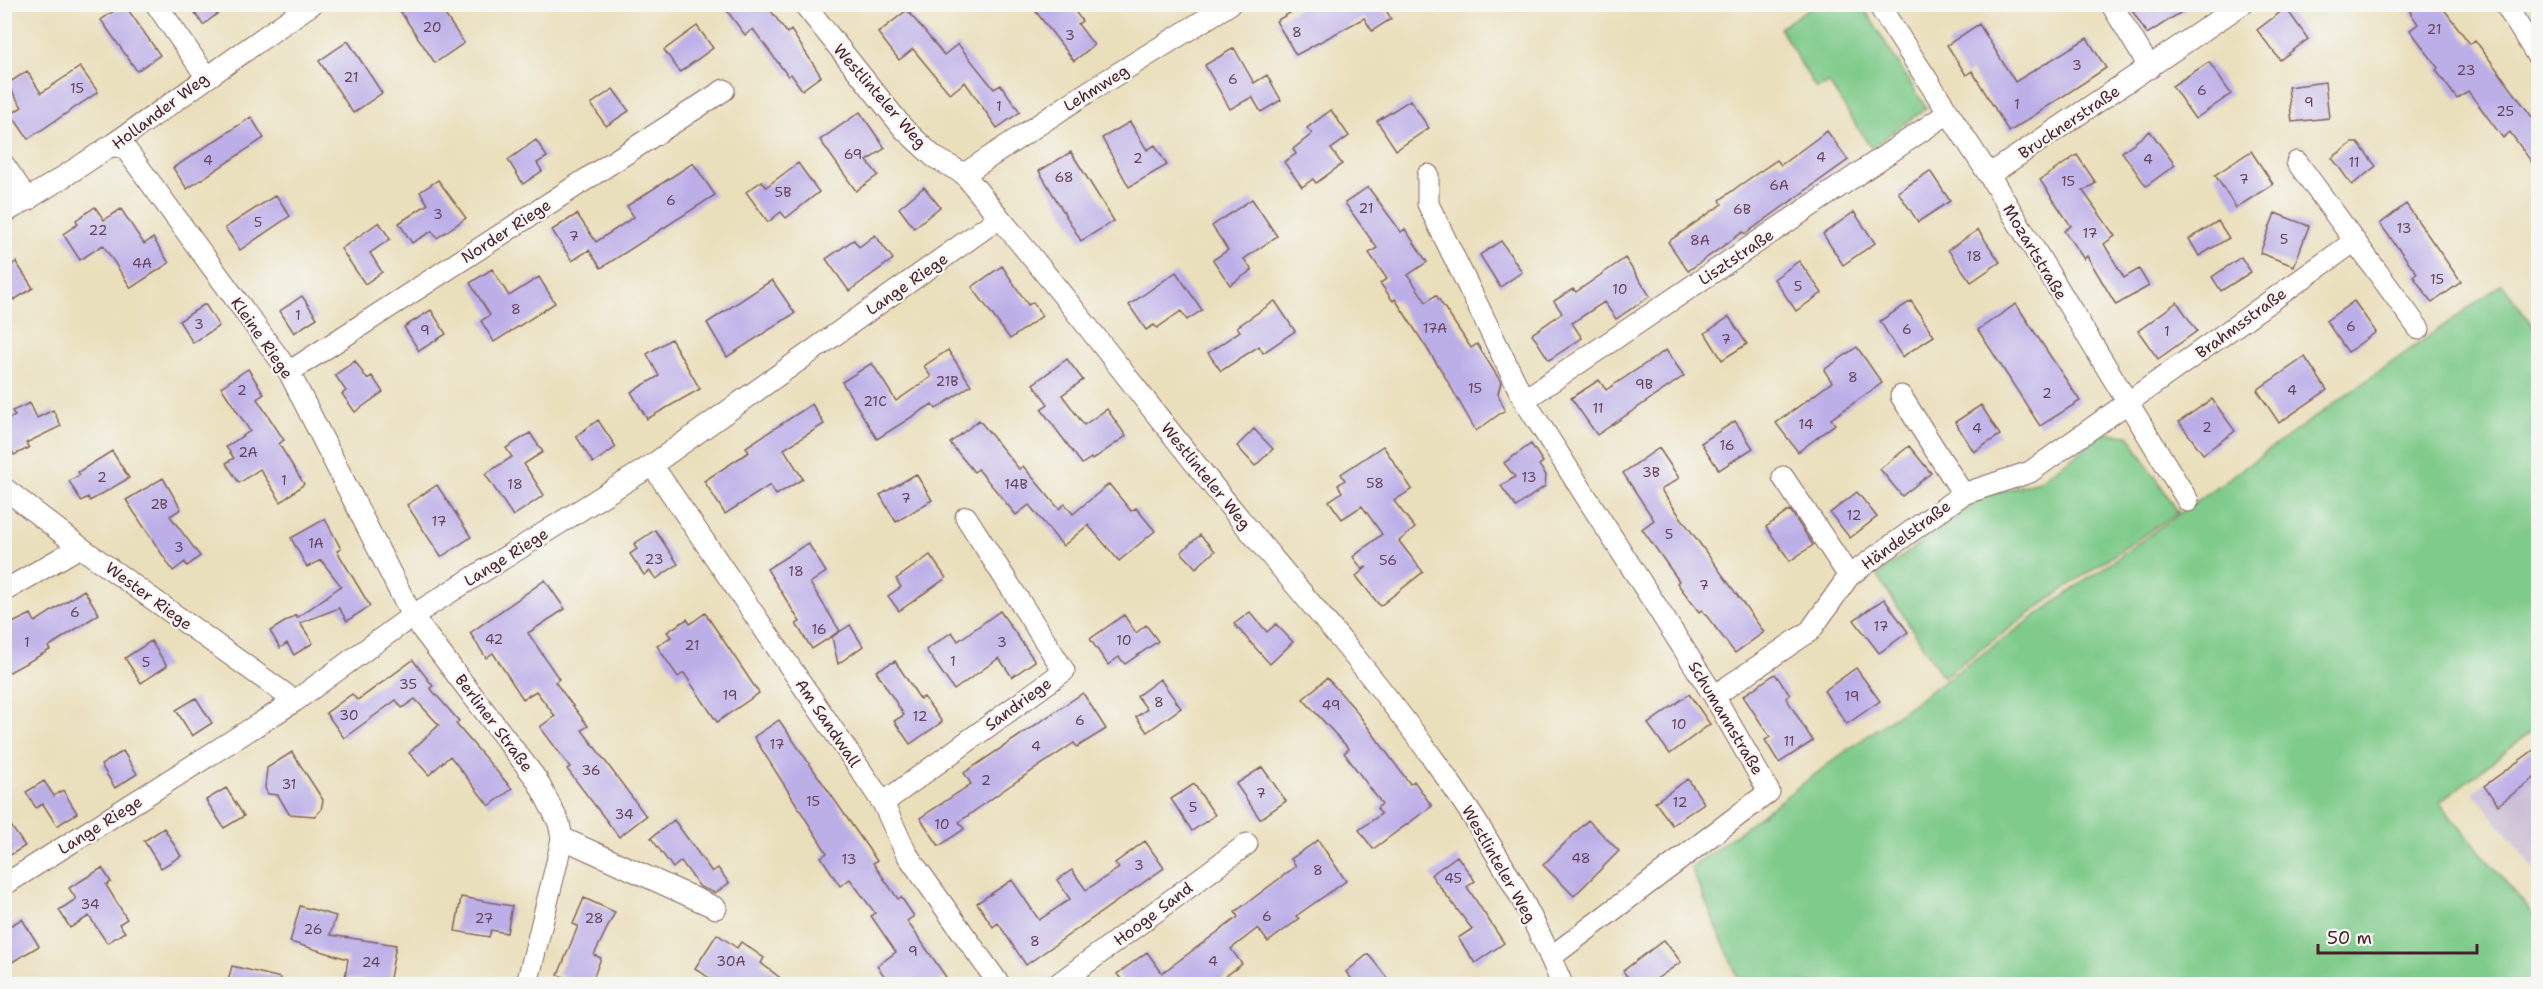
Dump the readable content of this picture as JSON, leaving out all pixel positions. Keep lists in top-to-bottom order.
{
  "streets": {
    "street": [
      "Lehmweg",
      "Westlinteler Weg",
      "Hollander Weg",
      "Brucknerstraße",
      "Norder Riege",
      "Mozartstraße",
      "Lisztstraße",
      "Lange Riege",
      "Brahmsstraße",
      "Kleine Riege",
      "Händelstraße",
      "Wester Riege",
      "Sandriege",
      "Schumannstraße",
      "Berliner Straße",
      "Am Sandwall",
      "Hooge Sand"
    ]
  },
  "crossings": [
    ["Lehmweg", "Westlinteler Weg"],
    ["Westlinteler Weg", "Lange Riege"],
    ["Westlinteler Weg", "Schumannstraße"],
    ["Hollander Weg", "Kleine Riege"],
    ["Brucknerstraße", "Mozartstraße"],
    ["Norder Riege", "Kleine Riege"],
    ["Mozartstraße", "Lisztstraße"],
    ["Mozartstraße", "Brahmsstraße"],
    ["Mozartstraße", "Händelstraße"],
    ["Lisztstraße", "Schumannstraße"],
    ["Lange Riege", "Kleine Riege"],
    ["Lange Riege", "Wester Riege"],
    ["Lange Riege", "Berliner Straße"],
    ["Lange Riege", "Am Sandwall"],
    ["Brahmsstraße", "Händelstraße"],
    ["Kleine Riege", "Berliner Straße"],
    ["Händelstraße", "Schumannstraße"],
    ["Sandriege", "Am Sandwall"]
  ],
  "house_numbers": [
    "20",
    "21",
    "8",
    "3",
    "3",
    "23",
    "21",
    "6",
    "15",
    "6",
    "9",
    "1",
    "1",
    "25",
    "69",
    "4",
    "2",
    "4",
    "4",
    "11",
    "68",
    "7",
    "15",
    "6A",
    "5B",
    "6",
    "21",
    "6B",
    "3",
    "5",
    "13",
    "22",
    "17",
    "7",
    "5",
    "8A",
    "18",
    "4A",
    "15",
    "5",
    "10",
    "8",
    "1",
    "3",
    "6",
    "17A",
    "6",
    "9",
    "1",
    "7",
    "8",
    "21B",
    "9B",
    "15",
    "2",
    "4",
    "2",
    "21C",
    "11",
    "14",
    "2",
    "4",
    "16",
    "2A",
    "3B",
    "2",
    "13",
    "1",
    "58",
    "18",
    "14B",
    "7",
    "2B",
    "12",
    "17",
    "5",
    "1A",
    "3",
    "23",
    "56",
    "18",
    "7",
    "6",
    "17",
    "16",
    "42",
    "10",
    "1",
    "3",
    "21",
    "1",
    "5",
    "35",
    "19",
    "19",
    "8",
    "49",
    "30",
    "12",
    "6",
    "10",
    "11",
    "17",
    "4",
    "36",
    "2",
    "31",
    "7",
    "15",
    "12",
    "5",
    "34",
    "10",
    "48",
    "13",
    "3",
    "8",
    "45",
    "34",
    "6",
    "27",
    "28",
    "26",
    "8",
    "9",
    "30A",
    "4",
    "24"
  ],
  "scale_bar": "50 m"
}
